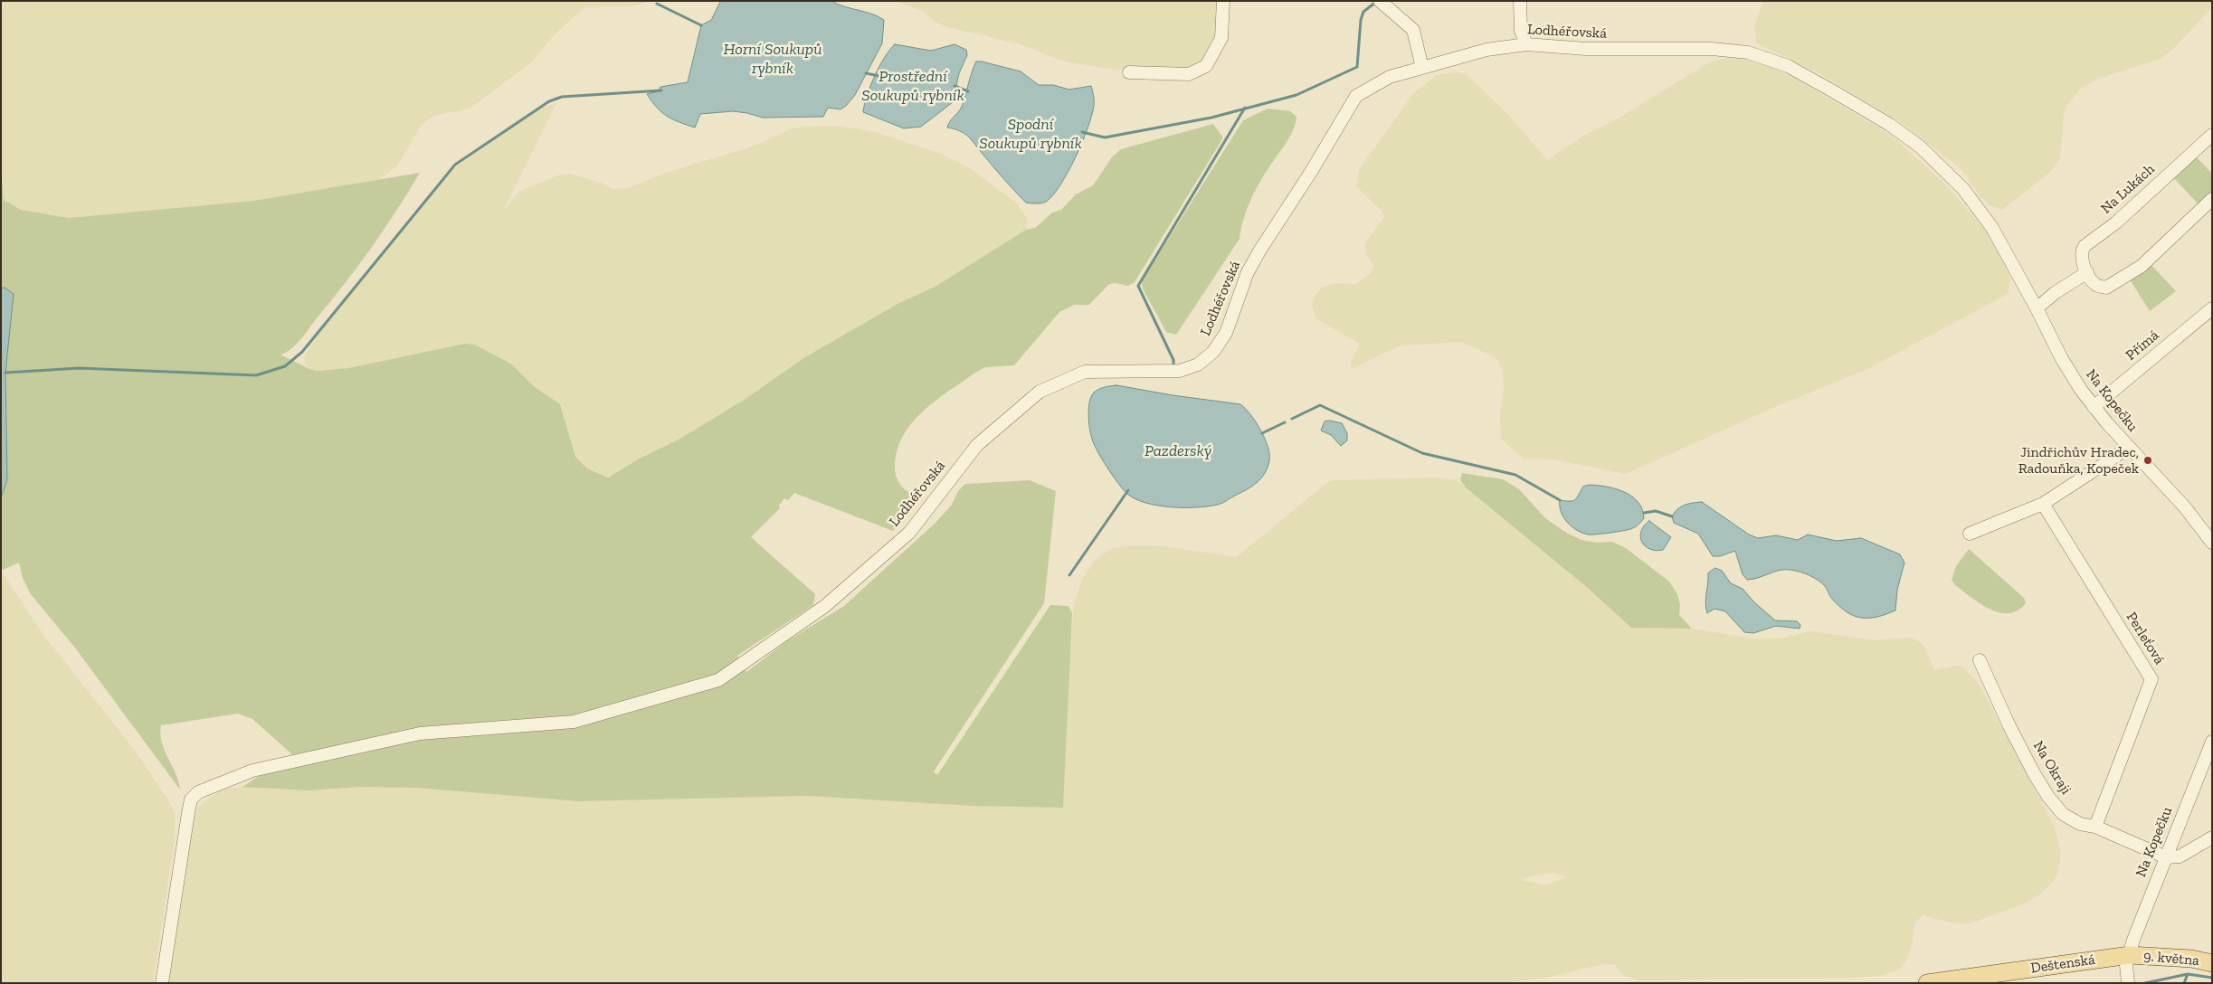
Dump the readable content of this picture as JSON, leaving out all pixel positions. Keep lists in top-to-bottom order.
{
  "streets": {
    "main road": ["9. května", "Deštenská"],
    "street": [
      "Lodhéřovská",
      "Na Lukách",
      "Přímá",
      "Na Kopečku",
      "Perleťová",
      "Na Okraji"
    ]
  },
  "crossings": [
    ["Lodhéřovská", "Na Kopečku"],
    ["Přímá", "Na Kopečku"],
    ["Na Kopečku", "Na Okraji"],
    ["Na Kopečku", "9. května"],
    ["Na Kopečku", "Deštenská"],
    ["Perleťová", "Na Okraji"],
    ["9. května", "Deštenská"]
  ],
  "water": [
    "Horní Soukupů rybník",
    "Prostřední Soukupů rybník",
    "Spodní Soukupů rybník",
    "Pazderský"
  ],
  "places": ["Jindřichův Hradec, Radouňka, Kopeček"]
}
